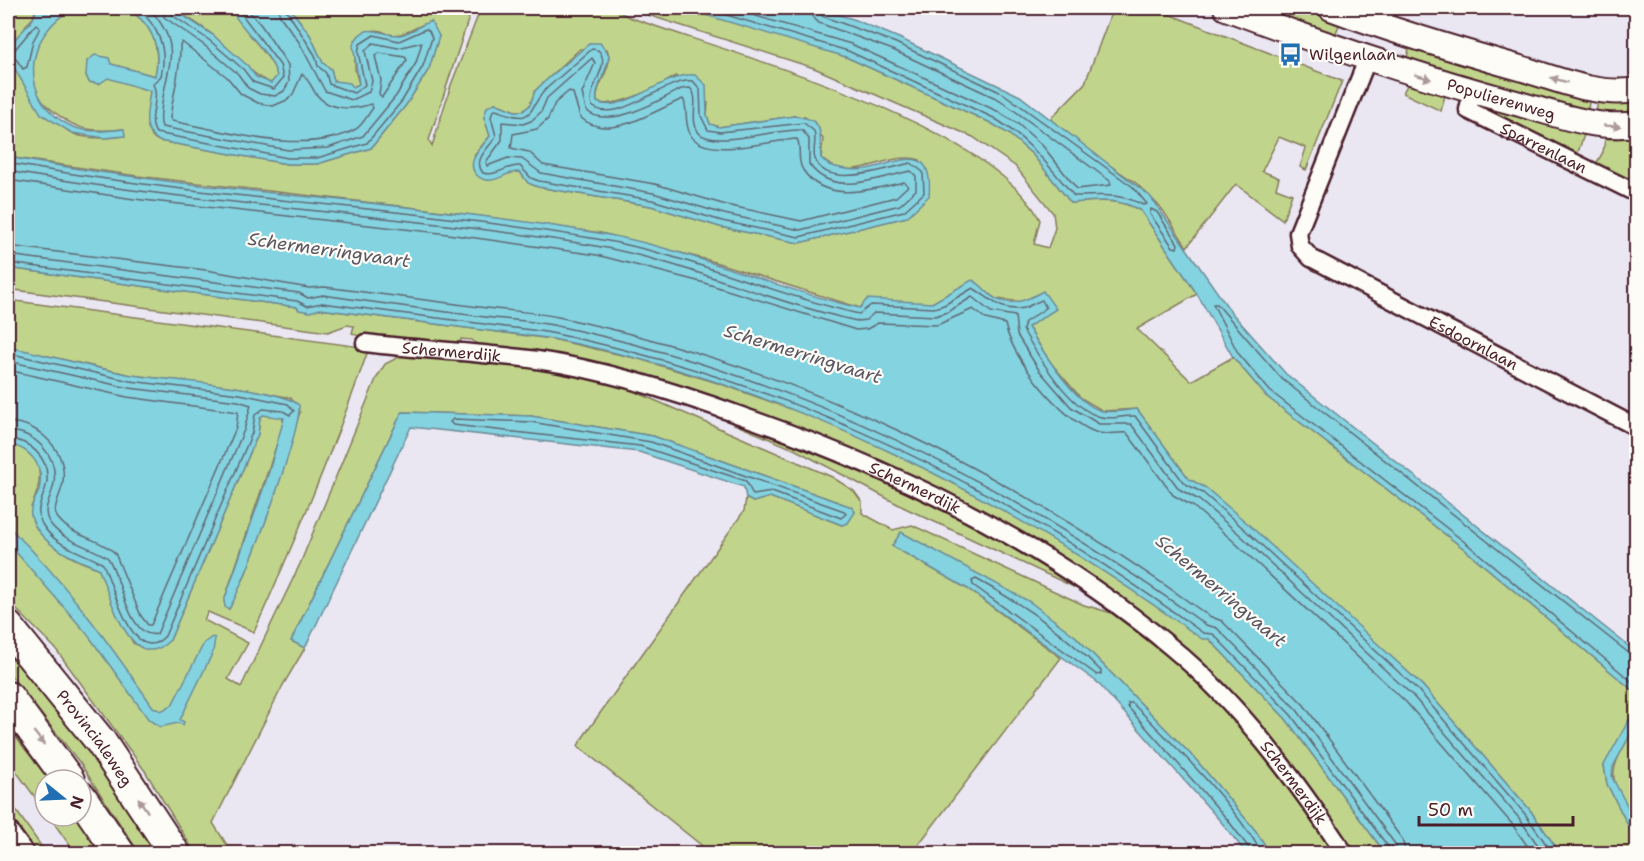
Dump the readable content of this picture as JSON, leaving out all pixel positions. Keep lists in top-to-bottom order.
{
  "streets": {
    "highway": ["Provincialeweg"],
    "street": [
      "Populierenweg",
      "Sparrenlaan",
      "Esdoornlaan",
      "Schermerdijk"
    ]
  },
  "crossings": [
    ["Populierenweg", "Sparrenlaan"],
    ["Populierenweg", "Esdoornlaan"]
  ],
  "water": ["Schermerringvaart"],
  "places": {
    "bus stop": ["Wilgenlaan"]
  },
  "scale_bar": "50 m",
  "north": "right"
}
